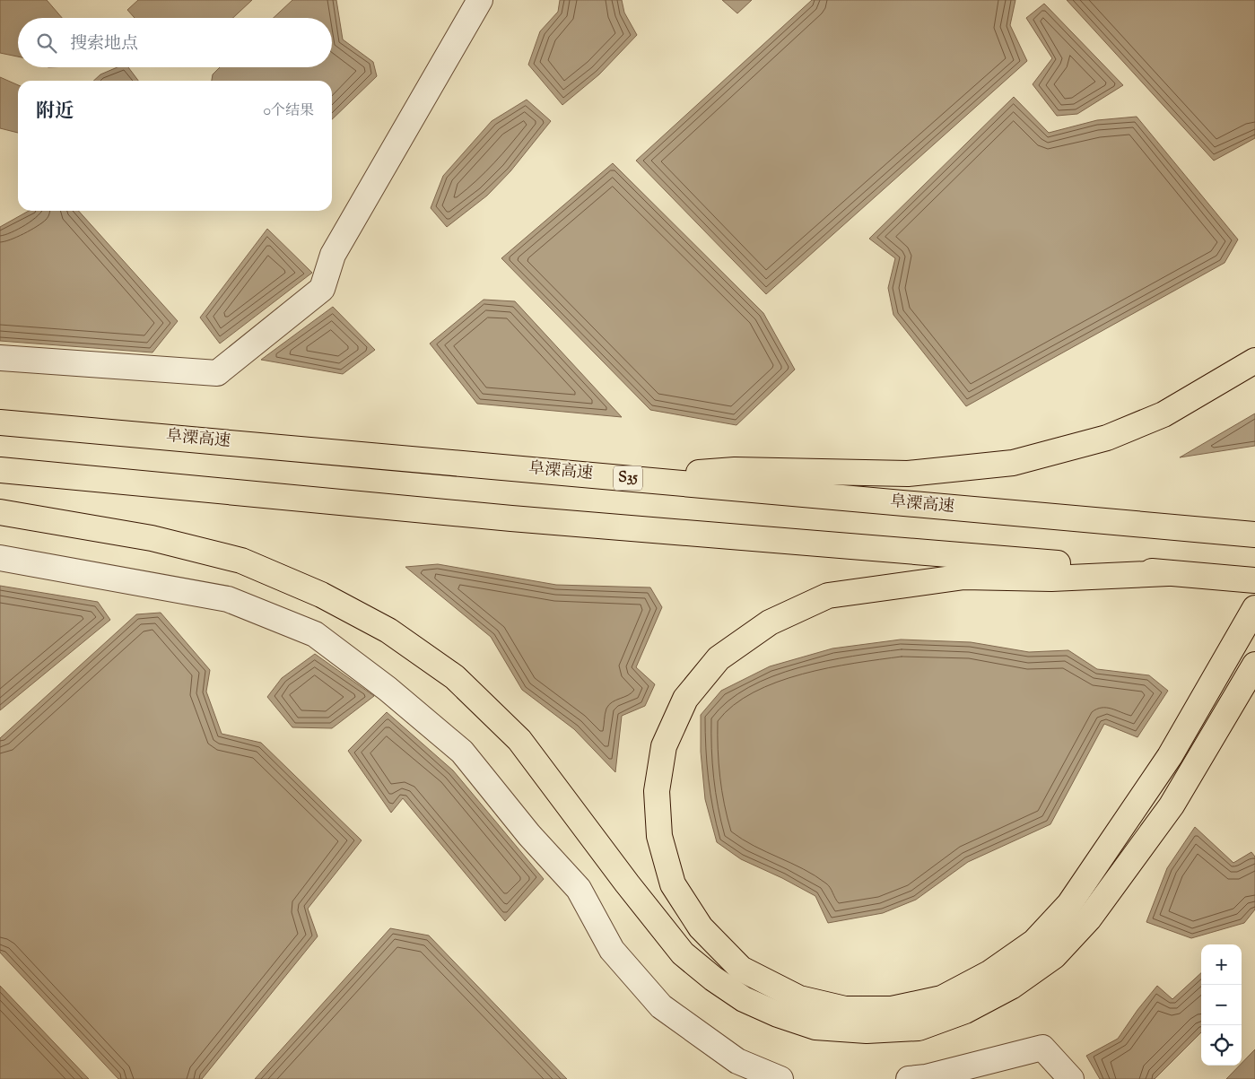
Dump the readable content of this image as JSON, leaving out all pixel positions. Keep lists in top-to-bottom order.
{
  "streets": {
    "highway": ["阜溧高速", "S35"]
  },
  "page": {
    "search": "搜索地点",
    "heading": ["附近", "0个结果"],
    "map_buttons": ["+", "−"]
  }
}
